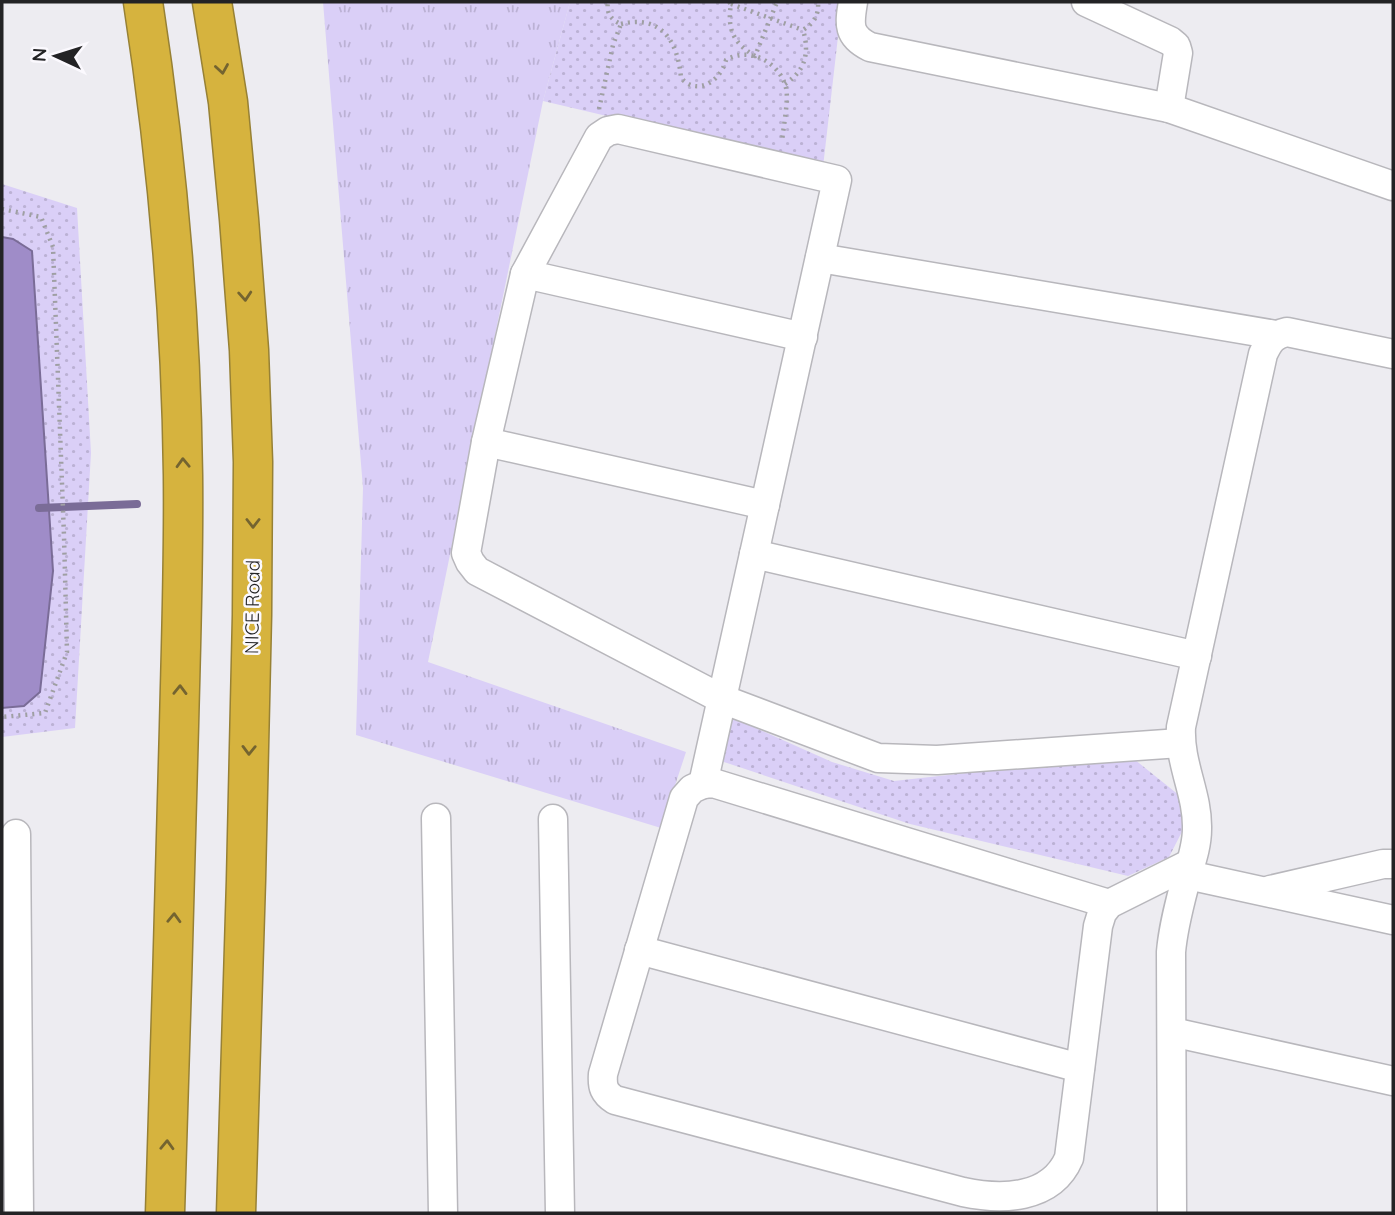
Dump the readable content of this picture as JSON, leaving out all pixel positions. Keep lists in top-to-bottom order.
{
  "streets": {
    "highway": ["NICE Road"]
  },
  "north": "left"
}
